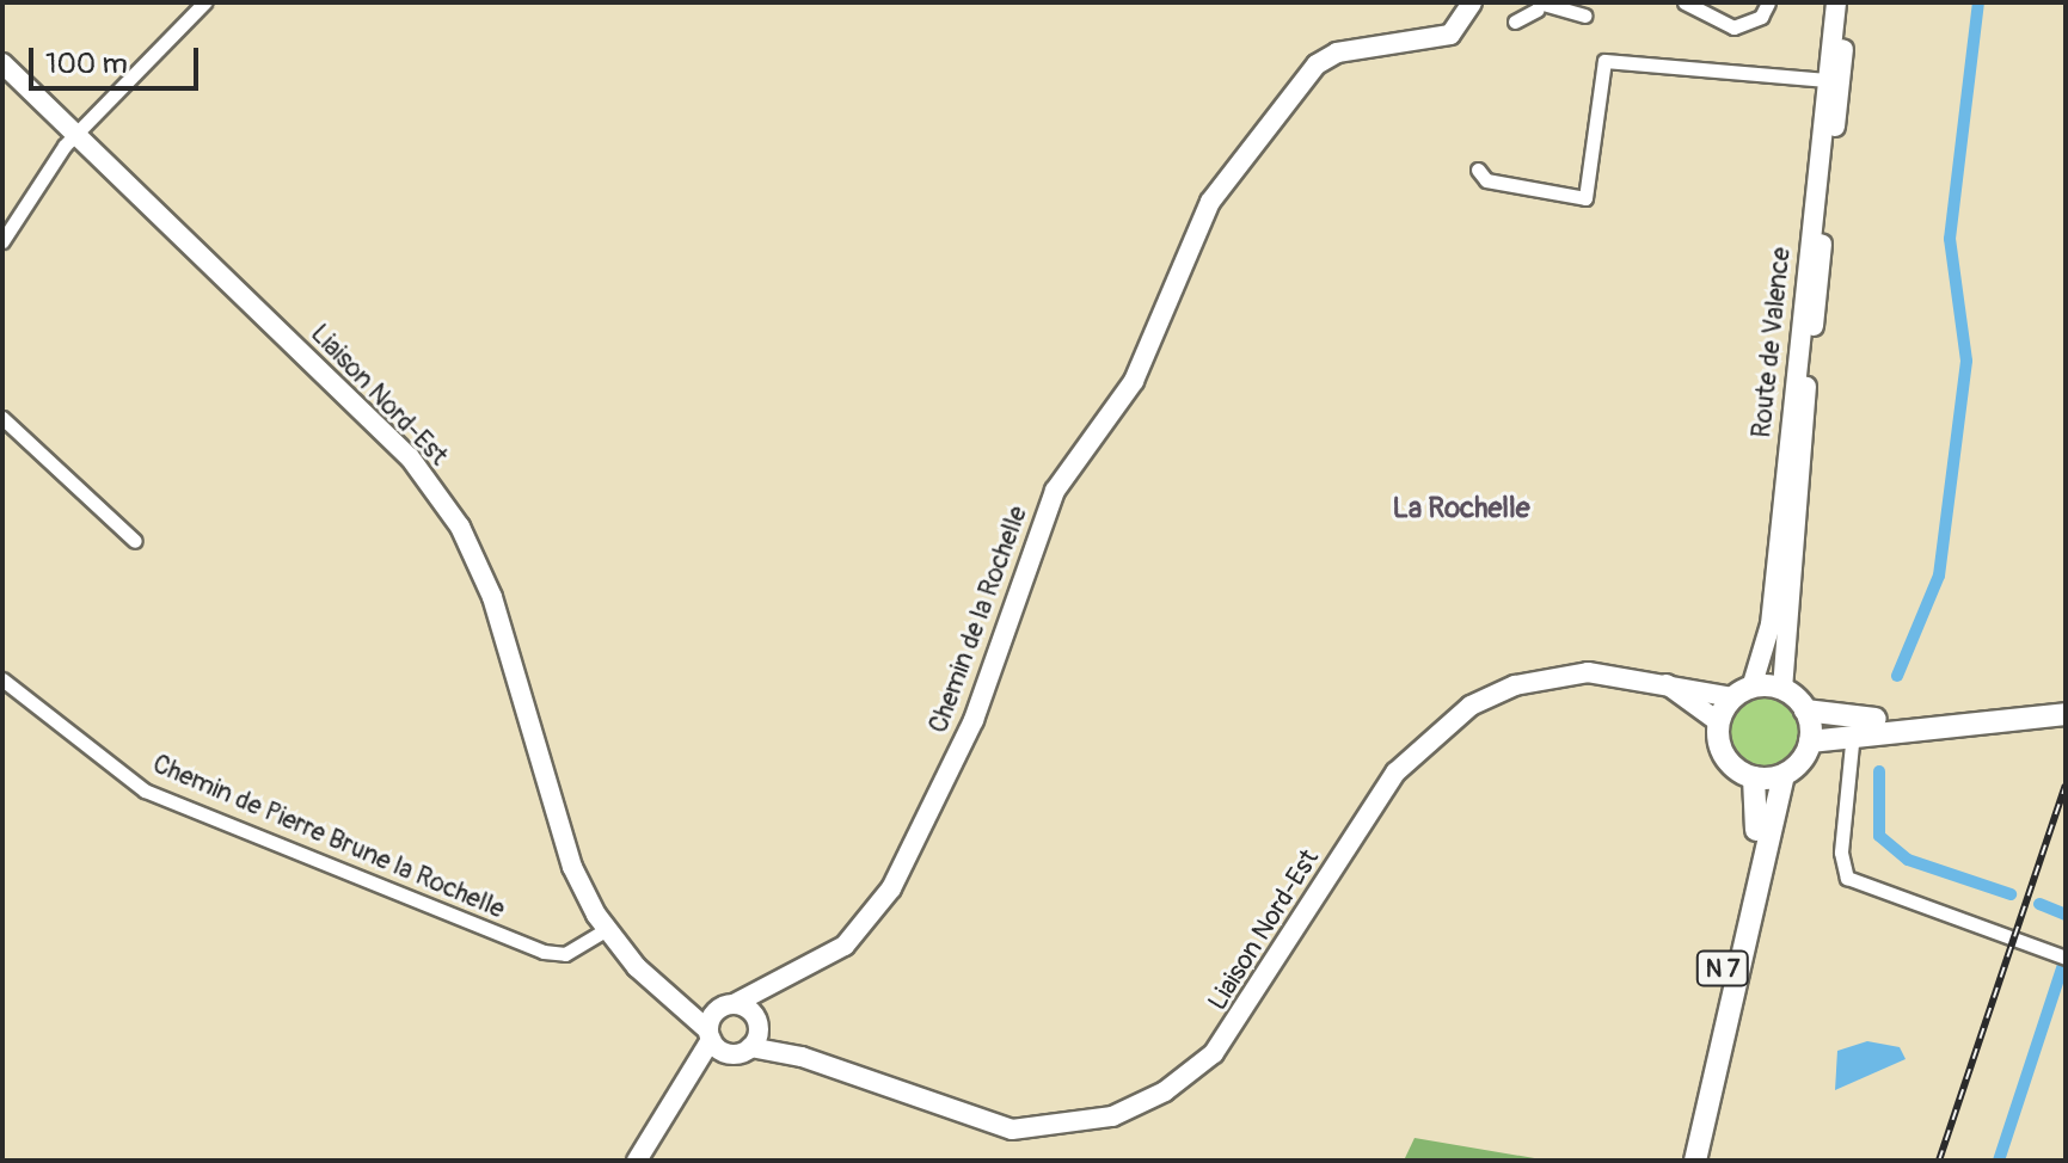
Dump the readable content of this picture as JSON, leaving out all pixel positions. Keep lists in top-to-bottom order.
{
  "streets": {
    "main road": [
      "Route de Valence",
      "Liaison Nord-Est",
      "Chemin de la Rochelle",
      "N 7"
    ],
    "street": ["Chemin de Pierre Brune la Rochelle"]
  },
  "crossings": [
    ["Route de Valence", "Liaison Nord-Est"],
    ["Route de Valence", "N 7"],
    ["Liaison Nord-Est", "Chemin de la Rochelle"],
    ["Liaison Nord-Est", "Chemin de Pierre Brune la Rochelle"],
    ["Liaison Nord-Est", "N 7"]
  ],
  "districts": ["La Rochelle"],
  "scale_bar": "100 m"
}
